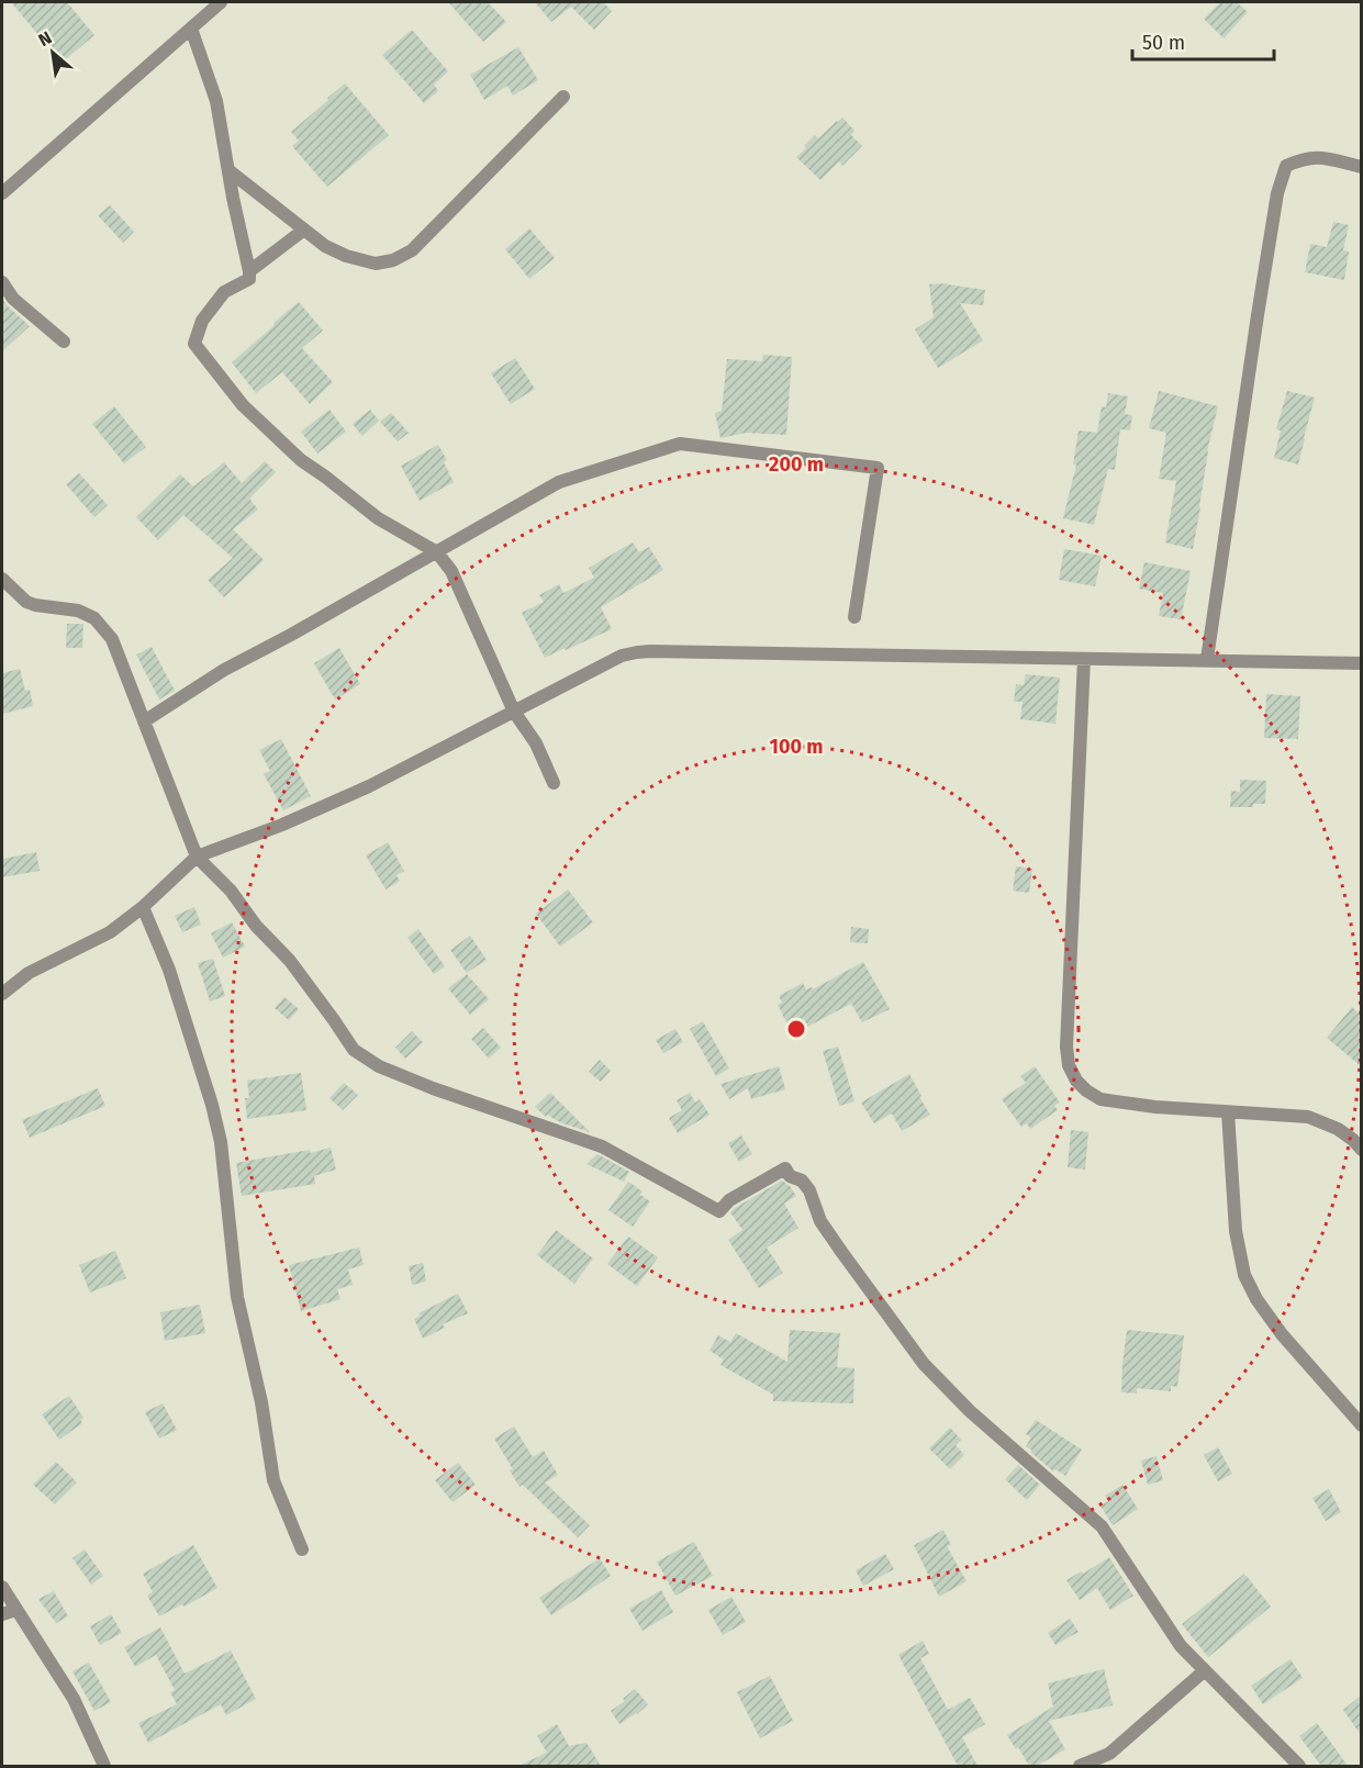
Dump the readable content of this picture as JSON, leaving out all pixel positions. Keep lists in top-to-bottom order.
{
  "scale_bar": "50 m",
  "north": "top left",
  "rings": ["200 m", "100 m"]
}
